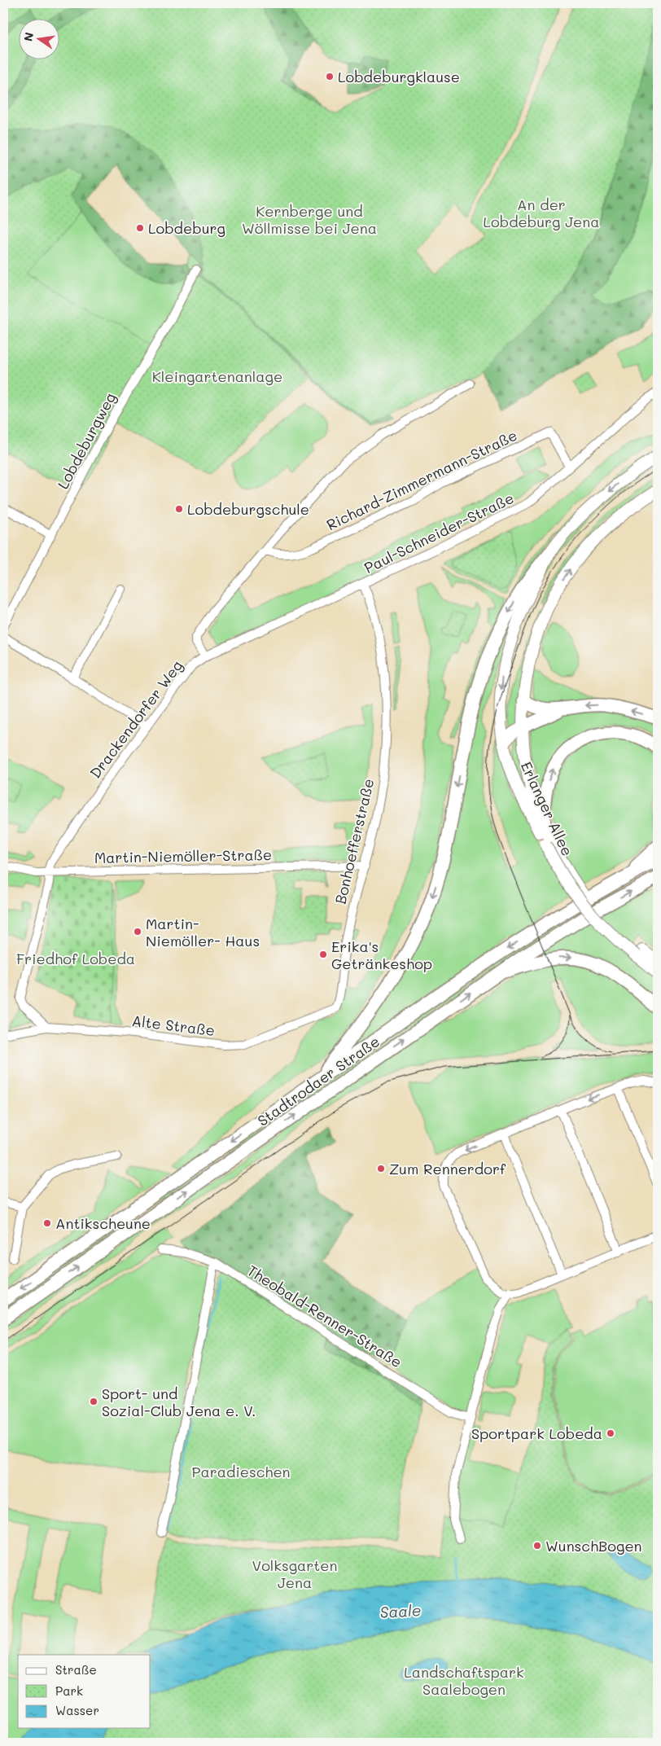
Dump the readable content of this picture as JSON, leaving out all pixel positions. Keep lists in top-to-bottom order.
{
  "streets": {
    "main road": ["Erlanger Allee", "Stadtrodaer Straße"],
    "street": [
      "Lobdeburgweg",
      "Richard-Zimmermann-Straße",
      "Paul-Schneider-Straße",
      "Drackendorfer Weg",
      "Bonhoefferstraße",
      "Martin-Niemöller-Straße",
      "Alte Straße",
      "Theobald-Renner-Straße"
    ]
  },
  "crossings": [
    ["Richard-Zimmermann-Straße", "Paul-Schneider-Straße"],
    ["Paul-Schneider-Straße", "Drackendorfer Weg"],
    ["Paul-Schneider-Straße", "Bonhoefferstraße"],
    ["Drackendorfer Weg", "Martin-Niemöller-Straße"],
    ["Bonhoefferstraße", "Martin-Niemöller-Straße"],
    ["Bonhoefferstraße", "Alte Straße"]
  ],
  "water": ["Saale"],
  "parks": [
    "An der Lobdeburg Jena",
    "Kernberge und Wöllmisse bei Jena",
    "Kleingartenanlage",
    "Friedhof Lobeda",
    "Paradieschen",
    "Volksgarten Jena",
    "Landschaftspark Saalebogen"
  ],
  "places": [
    "Lobdeburgklause",
    "Lobdeburg",
    "Lobdeburgschule",
    "Martin- Niemöller- Haus",
    "Erika's Getränkeshop",
    "Zum Rennerdorf",
    "Antikscheune",
    "Sport- und Sozial-Club Jena e. V.",
    "Sportpark Lobeda",
    "WunschBogen"
  ],
  "legend": ["Straße", "Park", "Wasser"],
  "north": "left"
}
